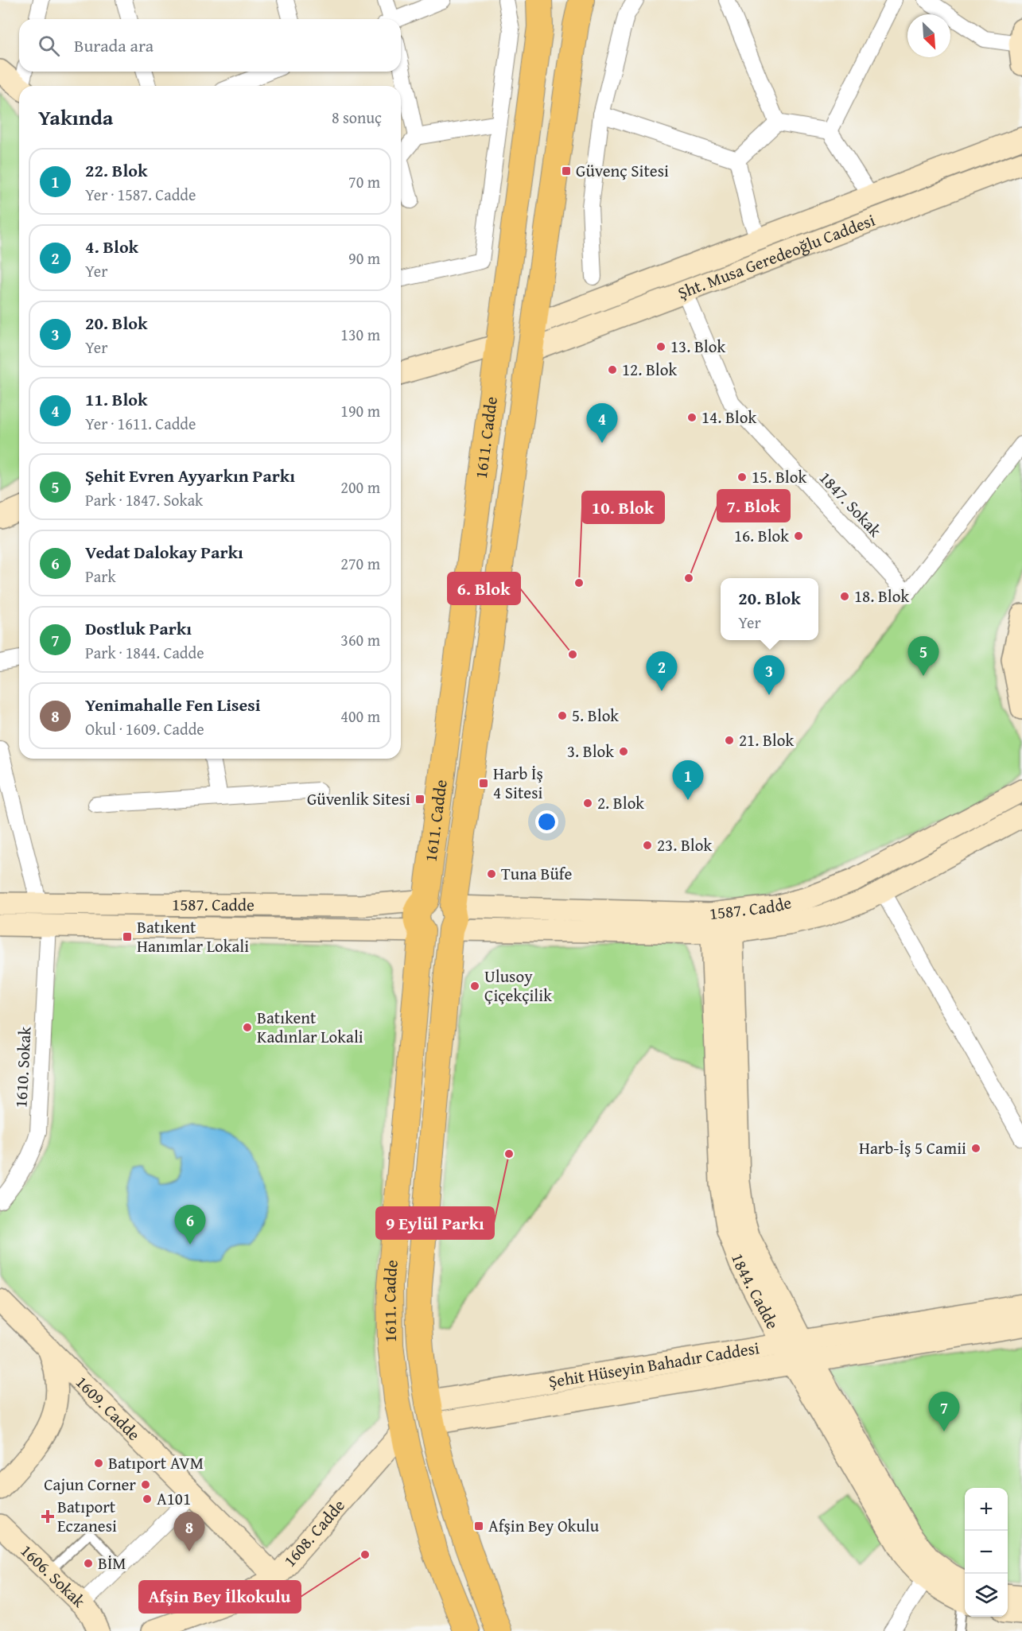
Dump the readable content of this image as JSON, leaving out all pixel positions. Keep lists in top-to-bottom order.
{
  "streets": {
    "main road": ["1611. Cadde"],
    "street": [
      "Şht. Musa Geredeoğlu Caddesi",
      "1847. Sokak",
      "1587. Cadde",
      "1610. Sokak",
      "1844. Cadde",
      "Şehit Hüseyin Bahadır Caddesi",
      "1609. Cadde",
      "1608. Cadde",
      "1606. Sokak"
    ]
  },
  "crossings": [
    ["Şht. Musa Geredeoğlu Caddesi", "1611. Cadde"],
    ["Şht. Musa Geredeoğlu Caddesi", "1847. Sokak"],
    ["1611. Cadde", "1587. Cadde"],
    ["1611. Cadde", "Şehit Hüseyin Bahadır Caddesi"],
    ["1611. Cadde", "1608. Cadde"],
    ["1587. Cadde", "1610. Sokak"],
    ["1587. Cadde", "1844. Cadde"],
    ["1844. Cadde", "Şehit Hüseyin Bahadır Caddesi"],
    ["1609. Cadde", "1608. Cadde"]
  ],
  "places": {
    "transit": [
      "Güvenç Sitesi",
      "Harb İş 4 Sitesi",
      "Güvenlik Sitesi",
      "Batıkent Hanımlar Lokali",
      "Afşin Bey Okulu"
    ],
    "other": [
      "13. Blok",
      "12. Blok",
      "14. Blok",
      "15. Blok",
      "16. Blok",
      "7. Blok",
      "10. Blok",
      "18. Blok",
      "6. Blok",
      "5. Blok",
      "21. Blok",
      "3. Blok",
      "2. Blok",
      "23. Blok",
      "Tuna Büfe",
      "Ulusoy Çiçekçilik",
      "Batıkent Kadınlar Lokali",
      "Harb-İş 5 Camii",
      "9 Eylül Parkı",
      "Batıport AVM",
      "Cajun Corner",
      "A101",
      "Afşin Bey İlkokulu",
      "BİM"
    ],
    "health": ["Batıport Eczanesi"]
  },
  "north": "bottom right",
  "page": {
    "search": "Burada ara",
    "heading": ["Yakında", "8 sonuç"],
    "list": [
      {
        "mark": "1",
        "name": "22. Blok",
        "note": "Yer · 1587. Cadde",
        "value": "70 m"
      },
      {
        "mark": "2",
        "name": "4. Blok",
        "note": "Yer",
        "value": "90 m"
      },
      {
        "mark": "3",
        "name": "20. Blok",
        "note": "Yer",
        "value": "130 m"
      },
      {
        "mark": "4",
        "name": "11. Blok",
        "note": "Yer · 1611. Cadde",
        "value": "190 m"
      },
      {
        "mark": "5",
        "name": "Şehit Evren Ayyarkın Parkı",
        "note": "Park · 1847. Sokak",
        "value": "200 m"
      },
      {
        "mark": "6",
        "name": "Vedat Dalokay Parkı",
        "note": "Park",
        "value": "270 m"
      },
      {
        "mark": "7",
        "name": "Dostluk Parkı",
        "note": "Park · 1844. Cadde",
        "value": "360 m"
      },
      {
        "mark": "8",
        "name": "Yenimahalle Fen Lisesi",
        "note": "Okul · 1609. Cadde",
        "value": "400 m"
      }
    ],
    "pins": [
      "4",
      "5",
      "2",
      "3",
      "1",
      "6",
      "7",
      "8"
    ],
    "popup": ["20. Blok", "Yer"],
    "map_buttons": ["+", "−"]
  }
}
